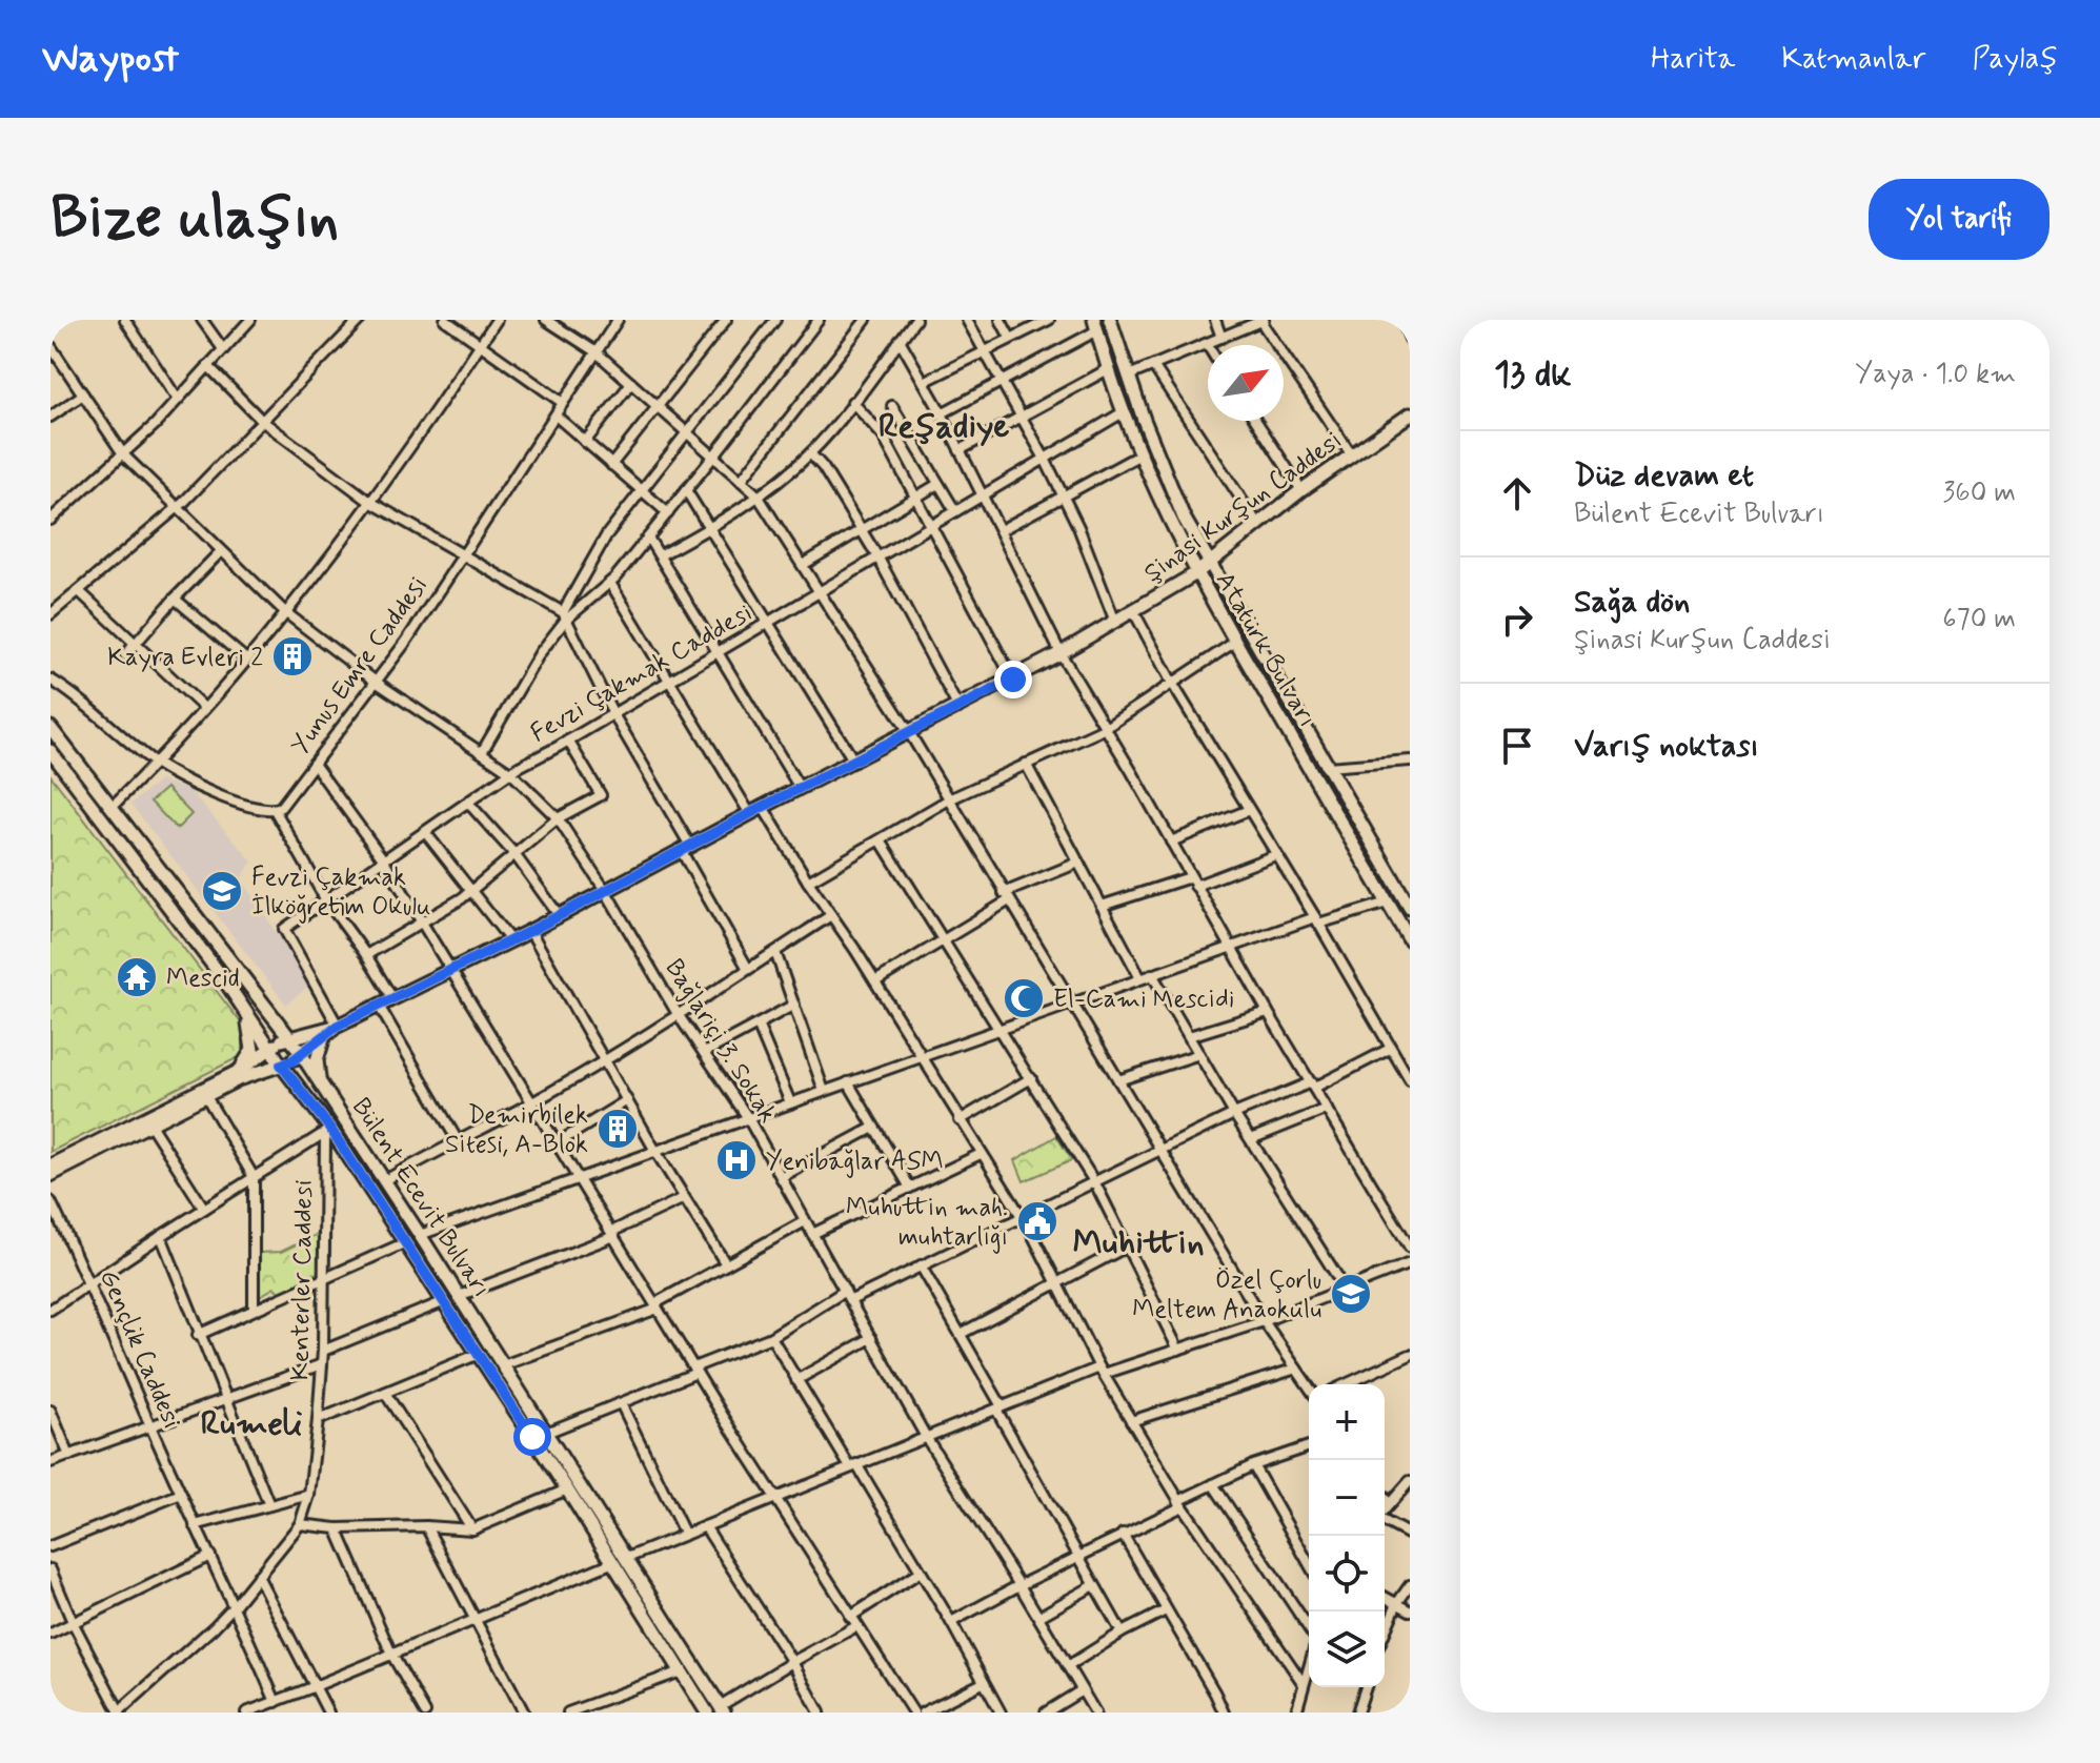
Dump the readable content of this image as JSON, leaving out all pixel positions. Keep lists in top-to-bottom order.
{
  "streets": {
    "main road": ["Şinasi Kurşun Caddesi", "Atatürk Bulvarı", "Bülent Ecevit Bulvarı"],
    "street": [
      "Yunus Emre Caddesi",
      "Fevzi Çakmak Caddesi",
      "Bağlariçi 3. Sokak",
      "Kenterler Caddesi",
      "Gençlik Caddesi"
    ]
  },
  "crossings": [
    ["Şinasi Kurşun Caddesi", "Atatürk Bulvarı"],
    ["Şinasi Kurşun Caddesi", "Fevzi Çakmak Caddesi"],
    ["Şinasi Kurşun Caddesi", "Bağlariçi 3. Sokak"],
    ["Şinasi Kurşun Caddesi", "Bülent Ecevit Bulvarı"],
    ["Atatürk Bulvarı", "Fevzi Çakmak Caddesi"],
    ["Yunus Emre Caddesi", "Bağlariçi 3. Sokak"],
    ["Fevzi Çakmak Caddesi", "Bağlariçi 3. Sokak"],
    ["Bülent Ecevit Bulvarı", "Kenterler Caddesi"],
    ["Kenterler Caddesi", "Gençlik Caddesi"]
  ],
  "districts": ["Reşadiye", "Muhittin", "Rumeli"],
  "places": {
    "building": ["Kayra Evleri 2", "Demirbilek Sitesi, A-Blok"],
    "school or university": ["Fevzi Çakmak İlköğretim Okulu", "Özel Çorlu Meltem Anaokulu"],
    "temple": ["Mescid"],
    "mosque": ["El-Cami Mescidi"],
    "hospital": ["Yenibağlar ASM"],
    "public building": ["Muhuttin mah. muhtarlığı"]
  },
  "north": "top right",
  "page": {
    "header": "Waypost",
    "nav": ["Harita", "Katmanlar", "Paylaş"],
    "buttons": "Yol tarifi",
    "title": "Bize ulaşın",
    "heading": ["13 dk", "Yaya · 1.0 km"],
    "list": [
      ["Düz devam et", "Bülent Ecevit Bulvarı", "360 m"],
      ["Sağa dön", "Şinasi Kurşun Caddesi", "670 m"],
      "Varış noktası"
    ],
    "map_buttons": ["+", "−"]
  }
}
